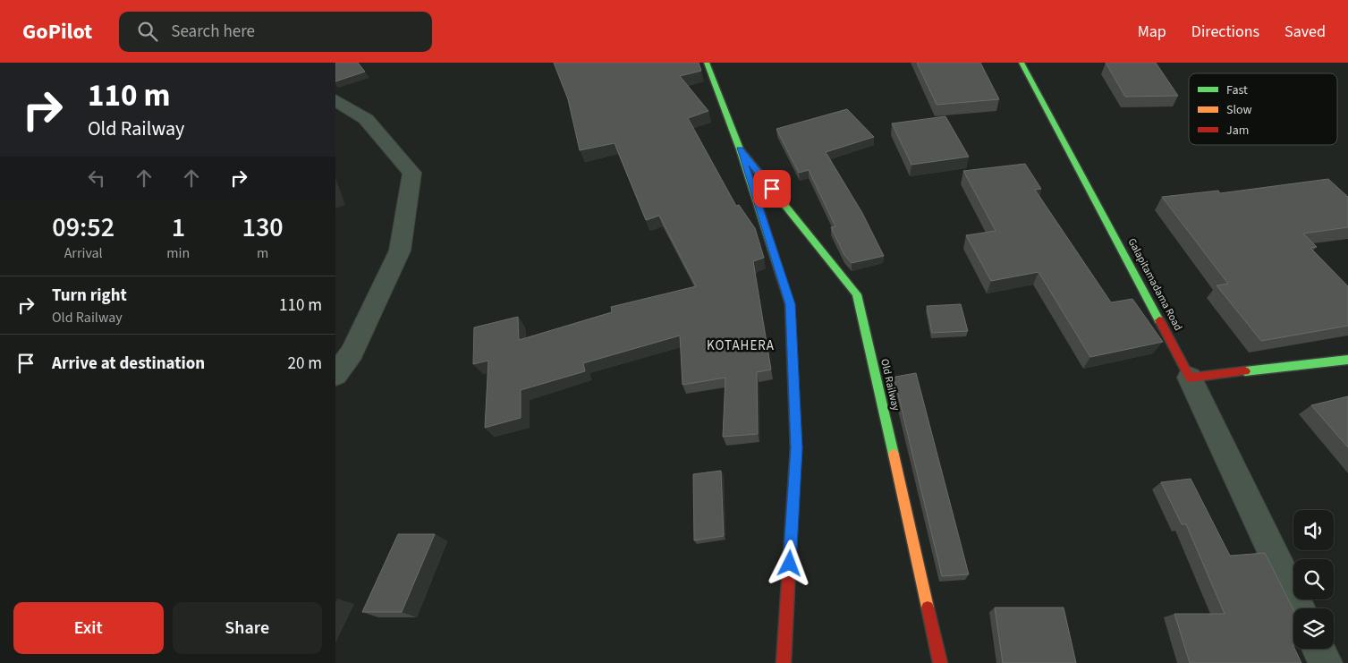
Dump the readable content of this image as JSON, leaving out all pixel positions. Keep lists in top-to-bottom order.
{
  "streets": {
    "main road": ["Galapitamadama Road", "Old Railway"]
  },
  "districts": ["KOTAHERA"],
  "legend": ["Fast", "Slow", "Jam"],
  "page": {
    "header": "GoPilot",
    "search": "Search here",
    "nav": ["Map", "Directions", "Saved"],
    "turn": ["110 m", "Old Railway"],
    "eta": [
      "09:52",
      "Arrival",
      "1",
      "min",
      "130",
      "m"
    ],
    "list": [
      {
        "name": "Turn right",
        "note": "Old Railway",
        "value": "110 m"
      },
      {
        "name": "Arrive at destination",
        "value": "20 m"
      }
    ],
    "buttons": ["Exit", "Share"]
  }
}
